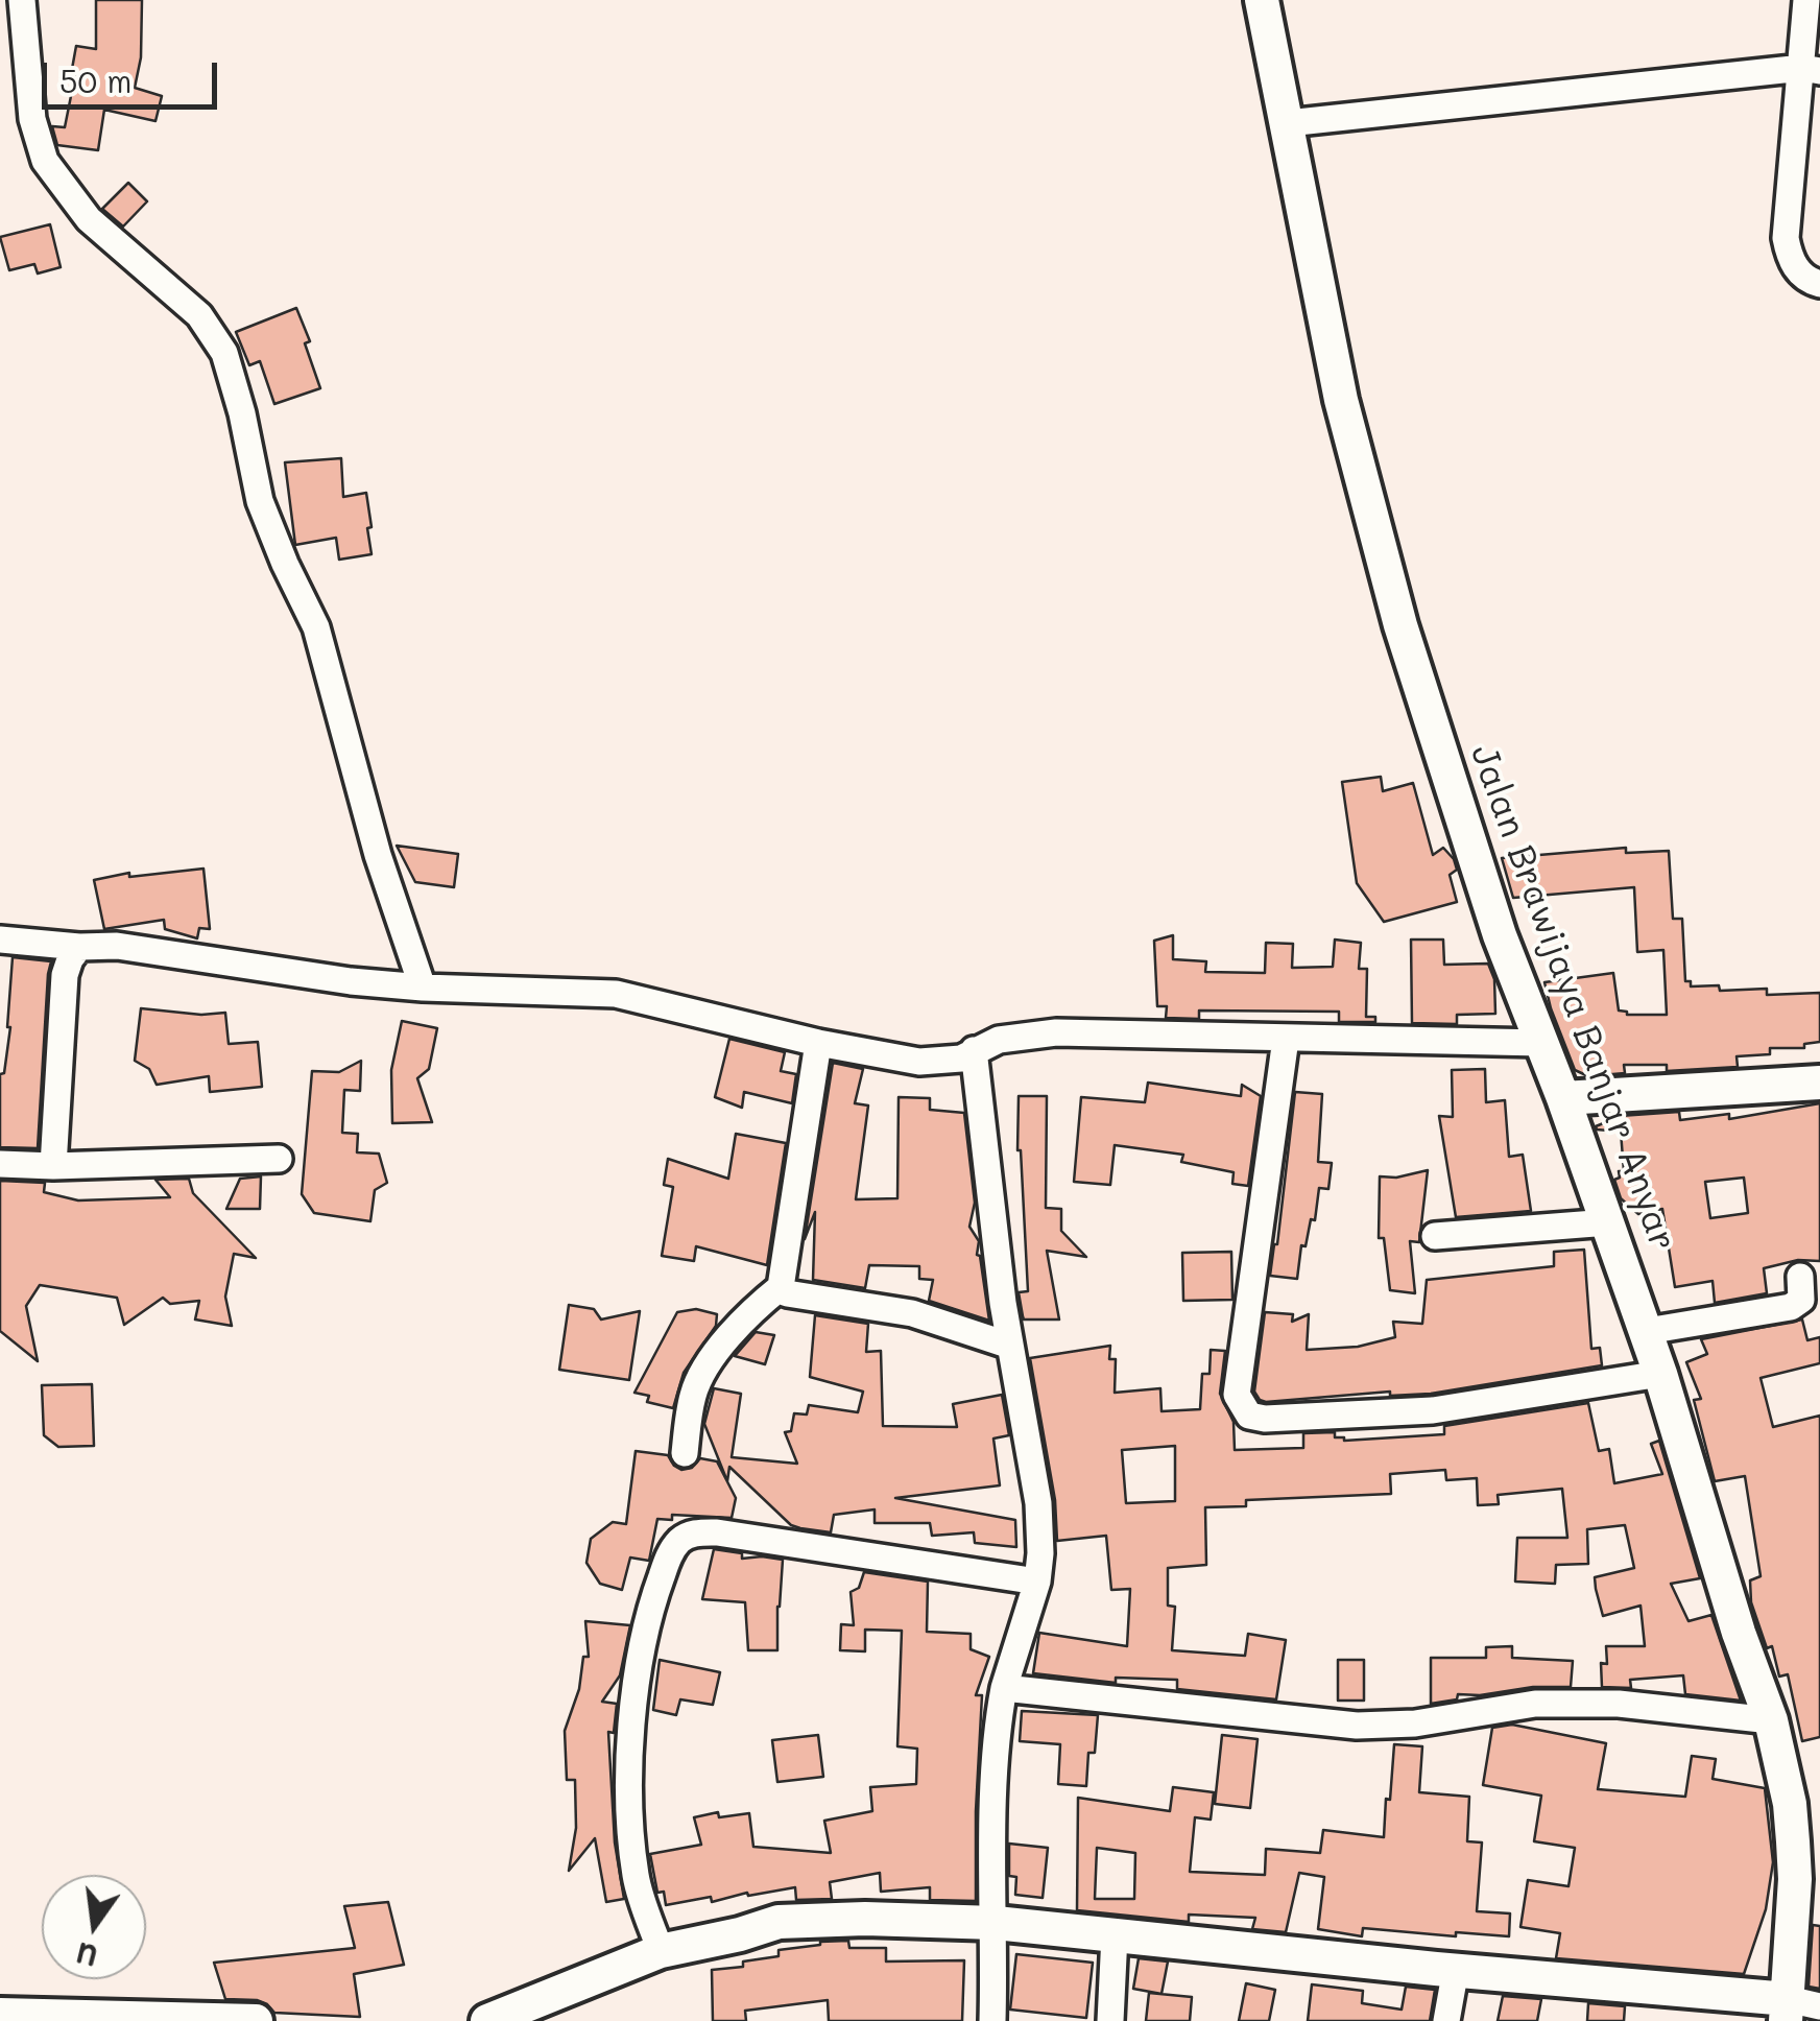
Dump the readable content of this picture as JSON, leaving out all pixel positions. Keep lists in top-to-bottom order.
{
  "streets": {
    "street": ["Jalan Brawijaya Banjar Anyar"]
  },
  "scale_bar": "50 m",
  "north": "bottom"
}
